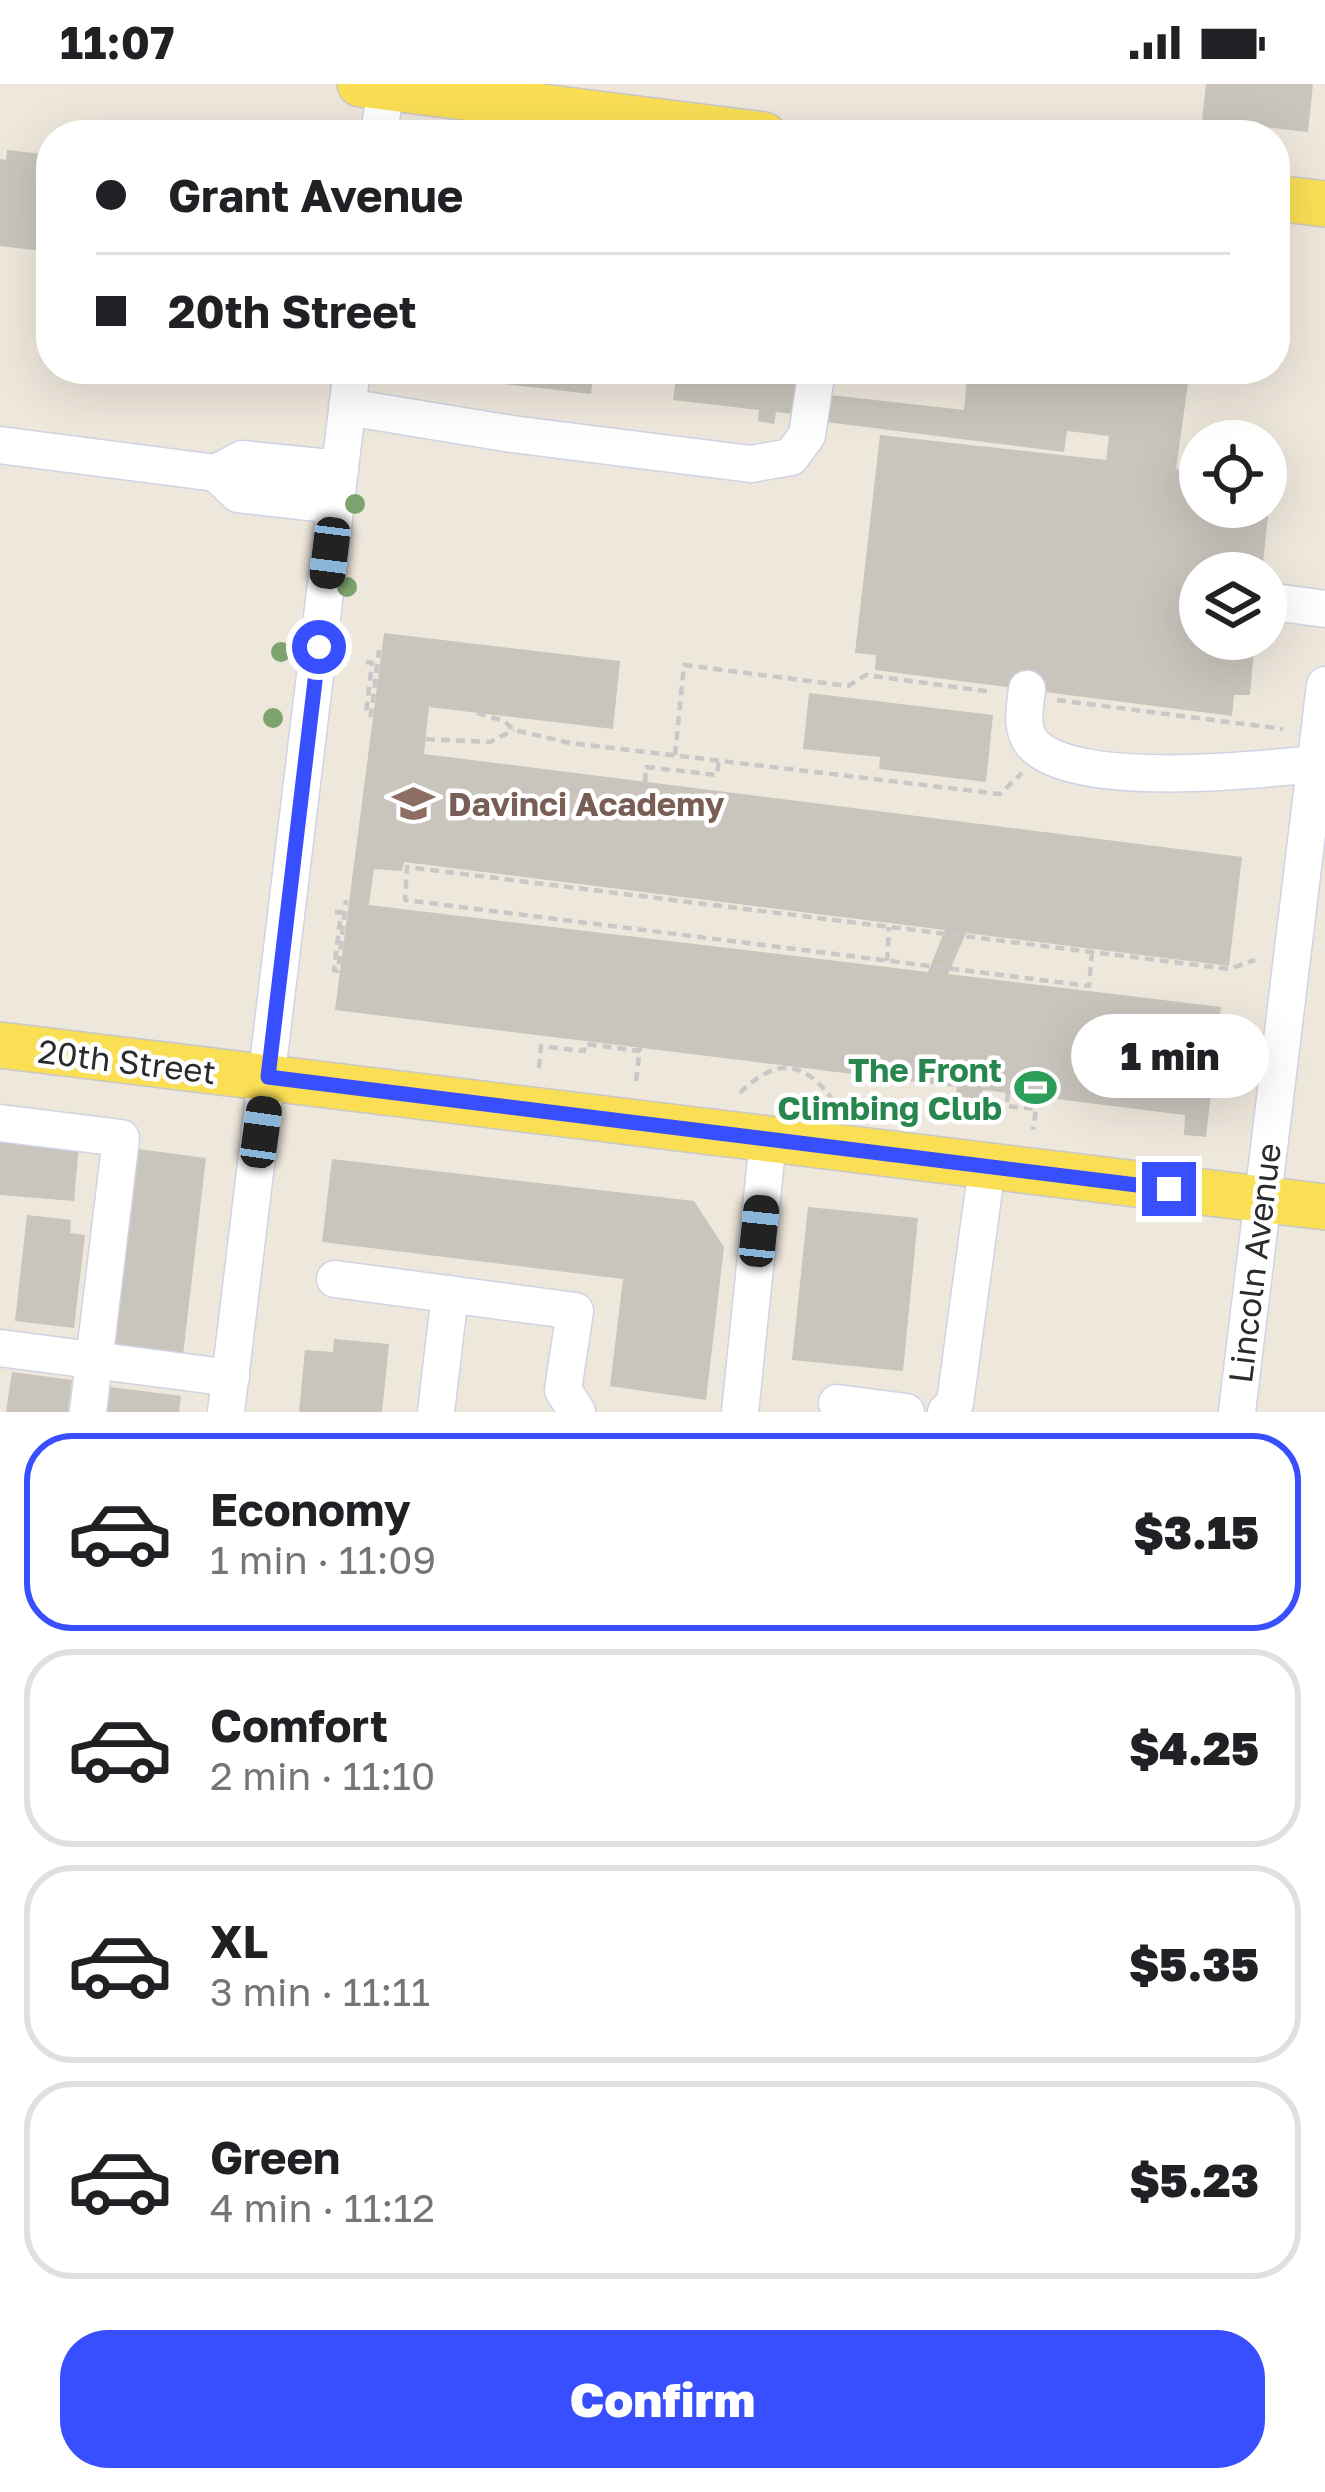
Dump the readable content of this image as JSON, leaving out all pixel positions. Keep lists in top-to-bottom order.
{
  "streets": {
    "main road": ["20th Street"],
    "street": ["Lincoln Avenue"]
  },
  "crossings": [
    ["20th Street", "Lincoln Avenue"]
  ],
  "places": {
    "school or university": ["Davinci Academy"],
    "sports": ["The Front Climbing Club"]
  },
  "page": {
    "status": "11:07",
    "banner": ["Grant Avenue", "20th Street"],
    "bubble": "1 min",
    "list": [
      {
        "name": "Economy",
        "note": "1 min · 11:09",
        "value": "$3.15"
      },
      {
        "name": "Comfort",
        "note": "2 min · 11:10",
        "value": "$4.25"
      },
      {
        "name": "XL",
        "note": "3 min · 11:11",
        "value": "$5.35"
      },
      {
        "name": "Green",
        "note": "4 min · 11:12",
        "value": "$5.23"
      }
    ],
    "buttons": "Confirm"
  }
}
